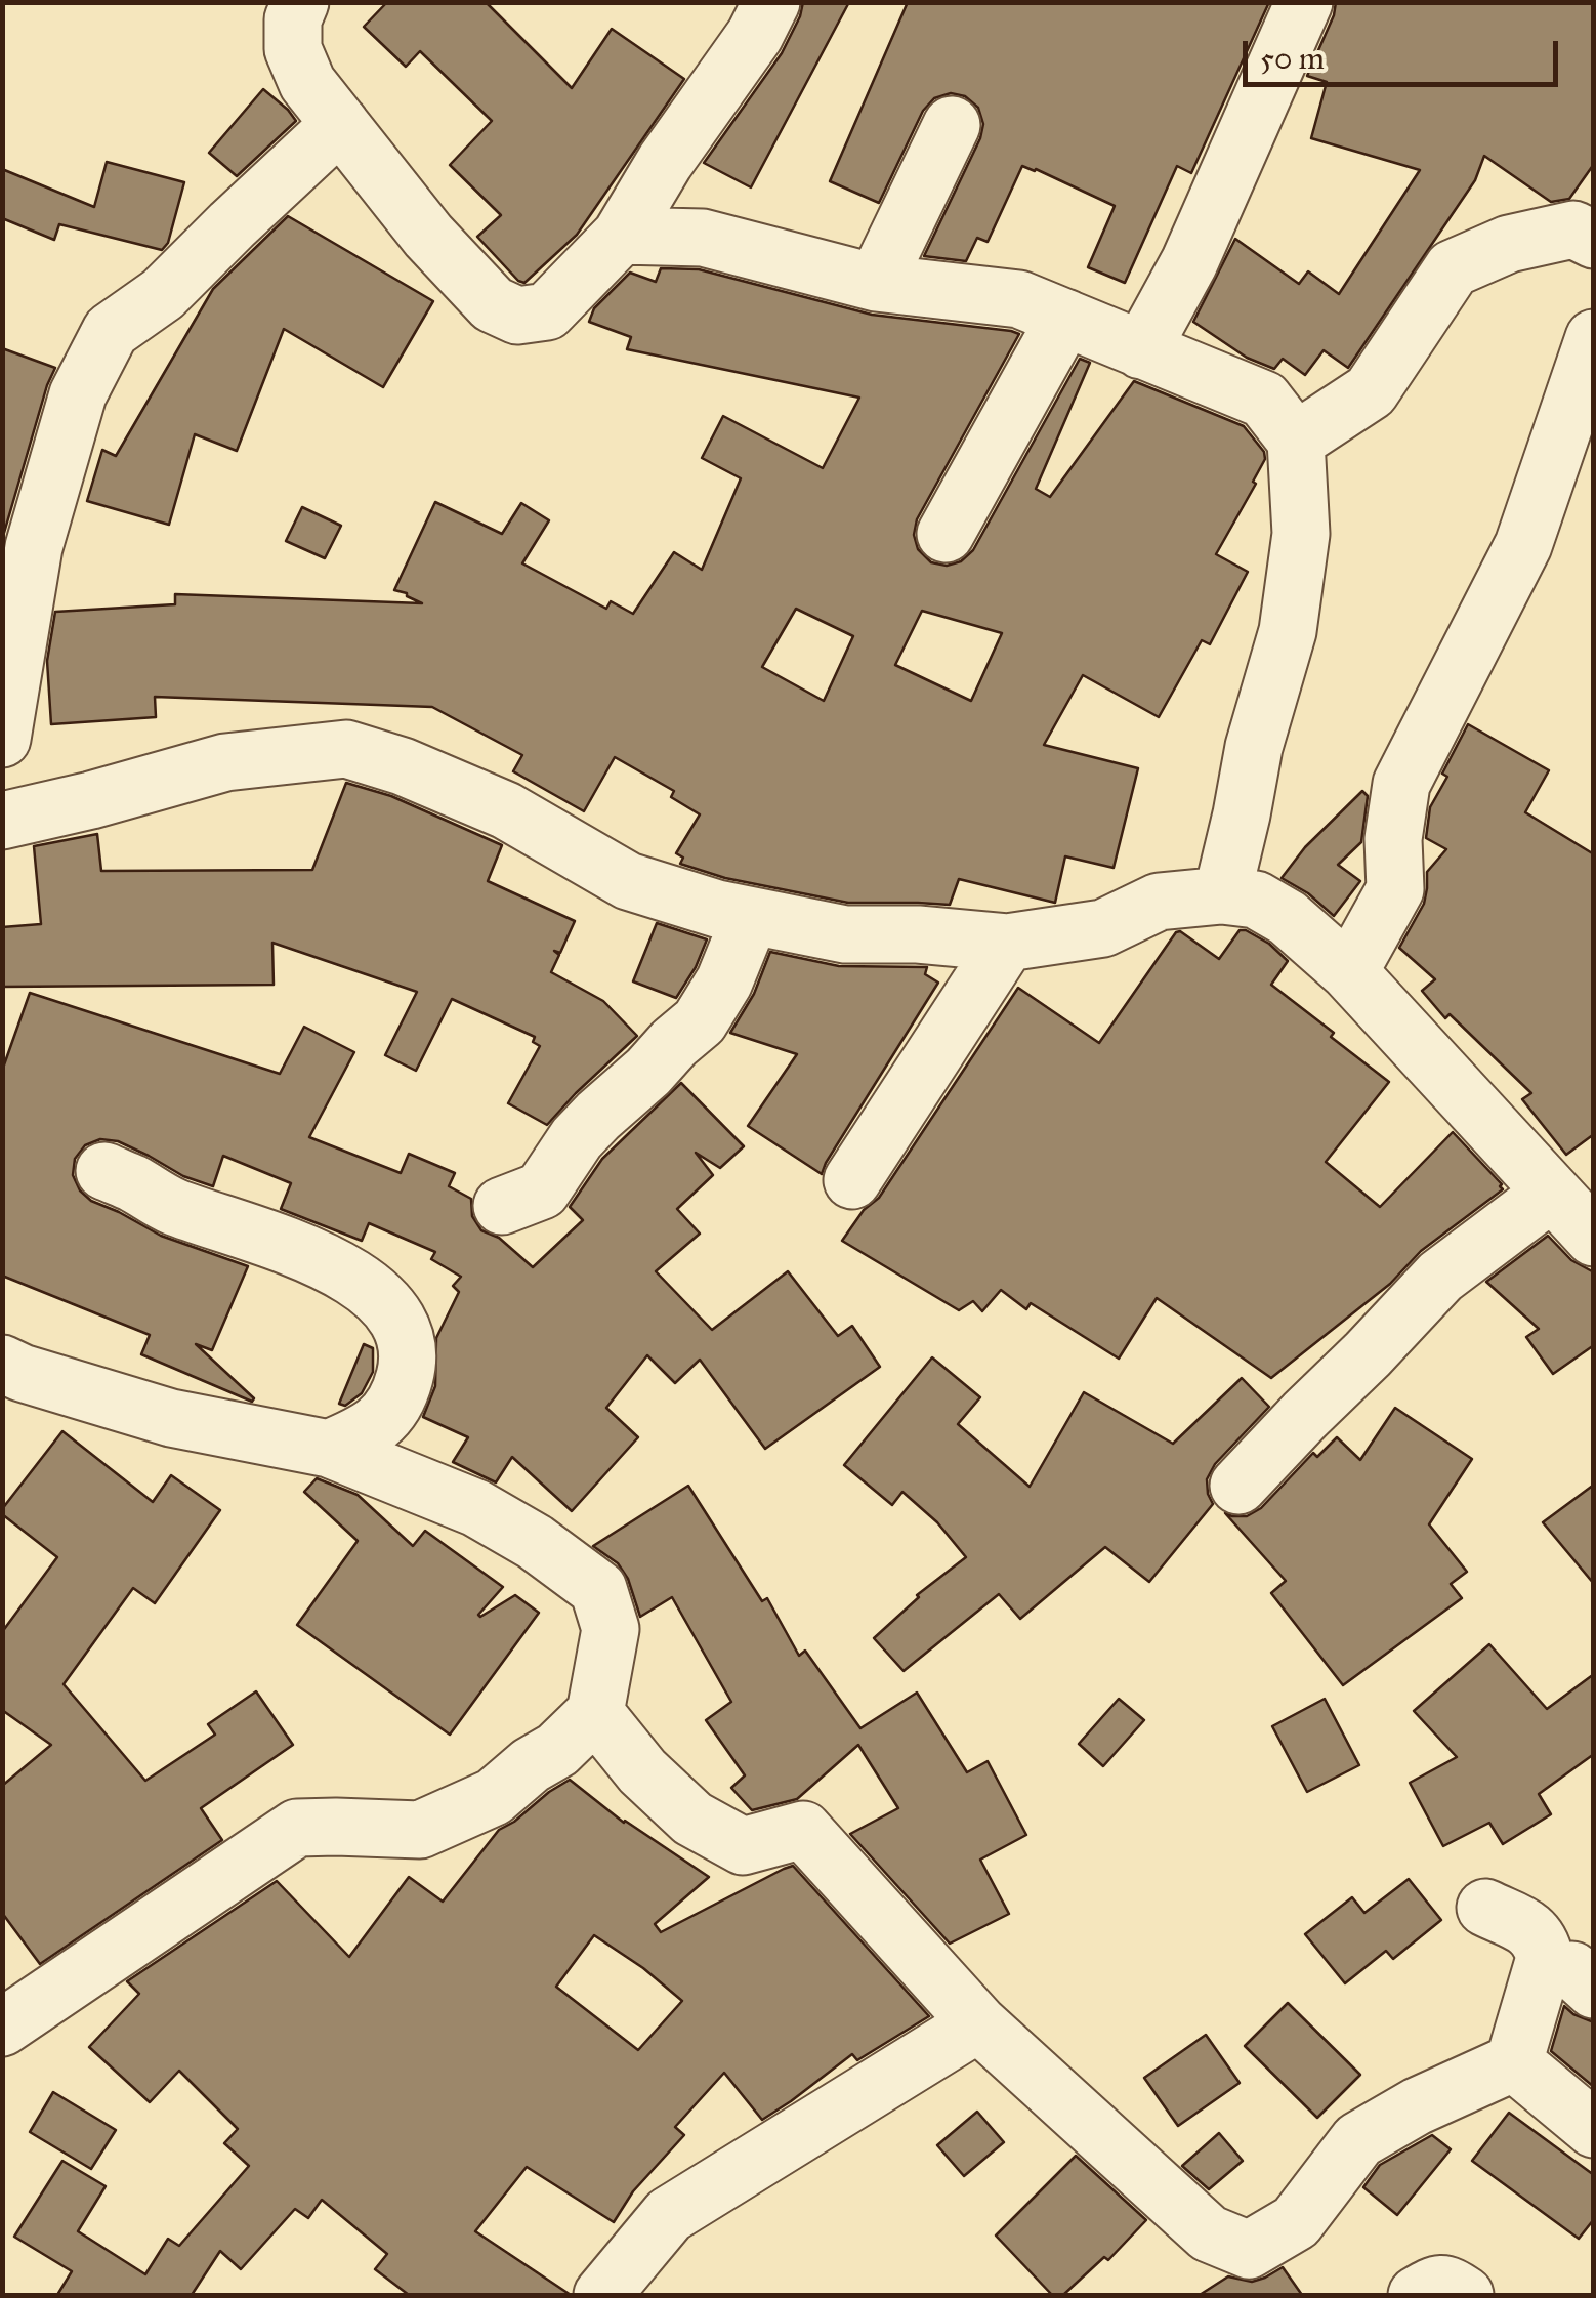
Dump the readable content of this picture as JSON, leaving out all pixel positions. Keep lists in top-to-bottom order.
{
  "scale_bar": "50 m"
}
